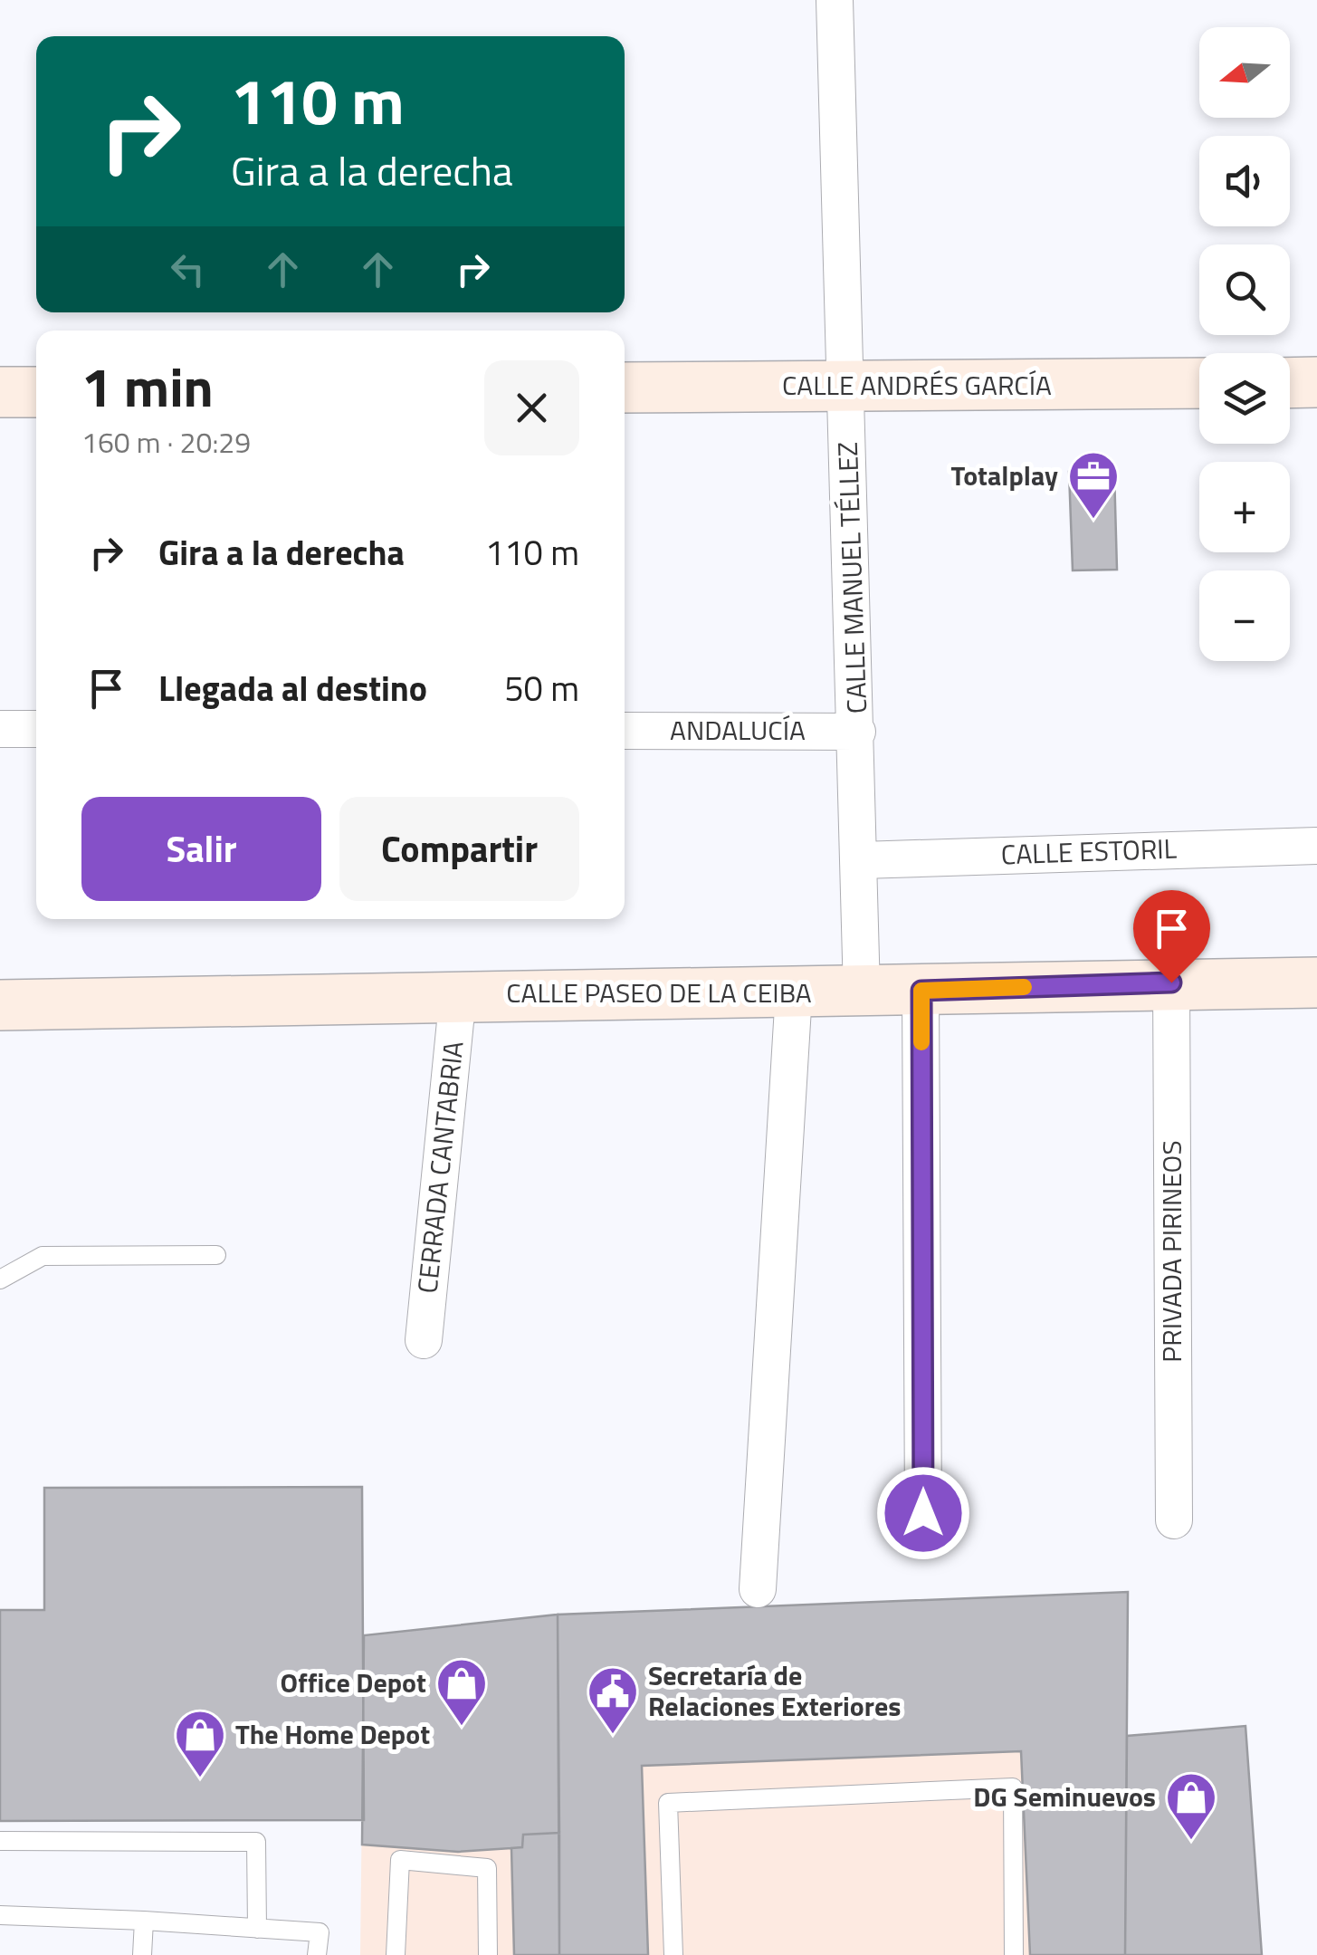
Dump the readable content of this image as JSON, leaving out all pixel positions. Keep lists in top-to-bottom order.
{
  "streets": {
    "street": [
      "CALLE ANDRÉS GARCÍA",
      "CALLE MANUEL TÉLLEZ",
      "ANDALUCÍA",
      "CALLE ESTORIL",
      "CALLE PASEO DE LA CEIBA",
      "CERRADA CANTABRIA",
      "PRIVADA PIRINEOS"
    ]
  },
  "crossings": [
    ["CALLE ANDRÉS GARCÍA", "CALLE MANUEL TÉLLEZ"],
    ["CALLE MANUEL TÉLLEZ", "ANDALUCÍA"],
    ["CALLE MANUEL TÉLLEZ", "CALLE ESTORIL"],
    ["CALLE MANUEL TÉLLEZ", "CALLE PASEO DE LA CEIBA"],
    ["CALLE PASEO DE LA CEIBA", "CERRADA CANTABRIA"],
    ["CALLE PASEO DE LA CEIBA", "PRIVADA PIRINEOS"]
  ],
  "places": {
    "office": ["Totalplay"],
    "shop": ["Office Depot", "The Home Depot", "DG Seminuevos"],
    "public building": ["Secretaría de Relaciones Exteriores"]
  },
  "north": "left",
  "page": {
    "map_buttons": ["+", "−"],
    "turn": ["110 m", "Gira a la derecha"],
    "heading": ["1 min", "160 m · 20:29"],
    "list": [
      {
        "name": "Gira a la derecha",
        "value": "110 m"
      },
      {
        "name": "Llegada al destino",
        "value": "50 m"
      }
    ],
    "buttons": ["Salir", "Compartir"]
  }
}
